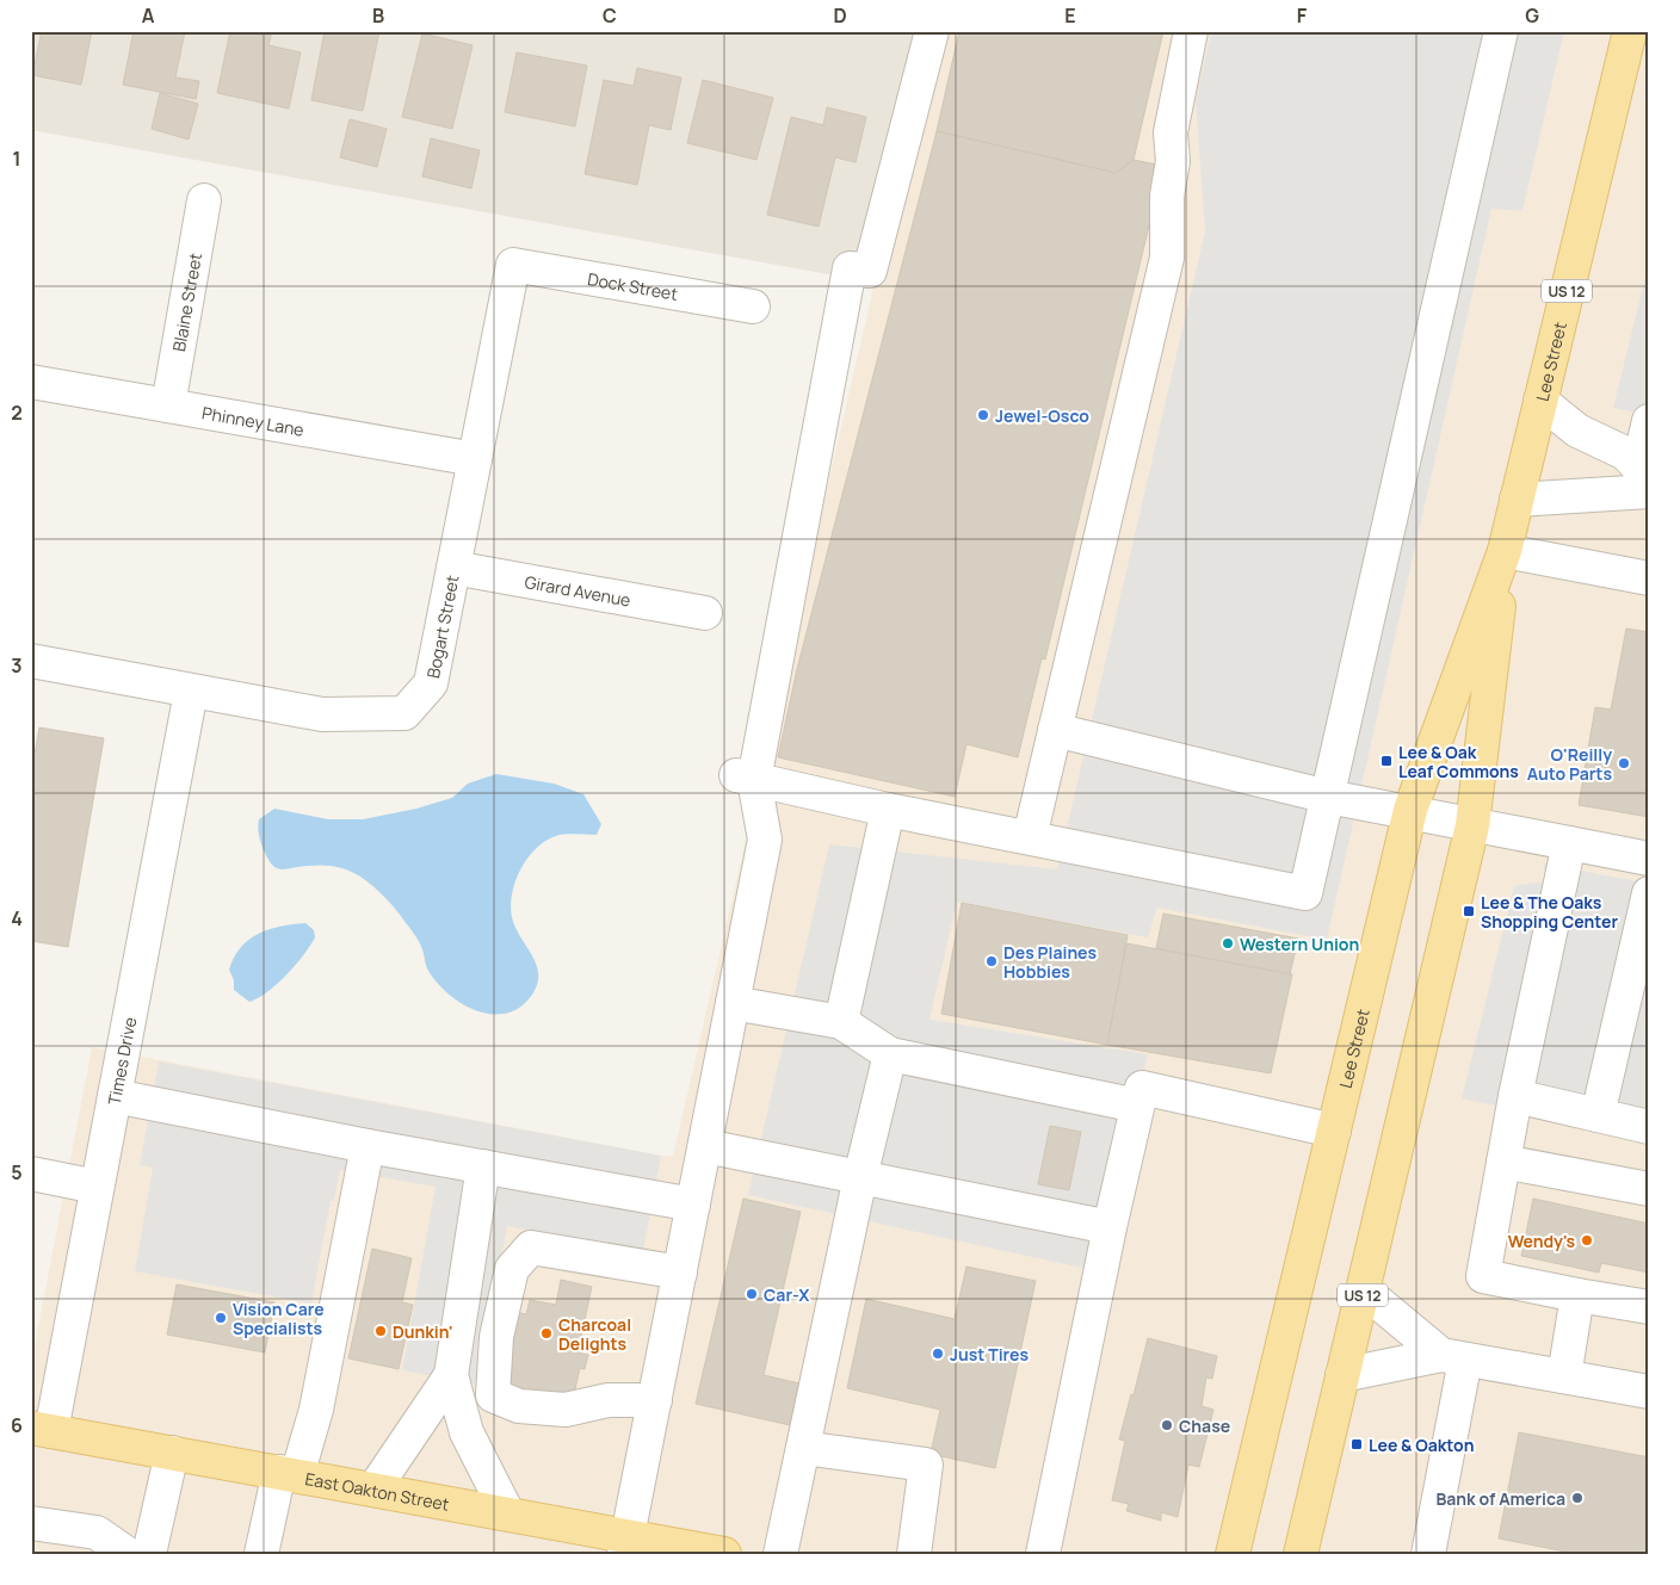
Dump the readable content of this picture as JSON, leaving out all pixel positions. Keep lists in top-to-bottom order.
{
  "streets": {
    "main road": ["US 12", "Lee Street", "East Oakton Street"],
    "street": [
      "Dock Street",
      "Blaine Street",
      "Phinney Lane",
      "Girard Avenue",
      "Bogart Street",
      "Times Drive"
    ]
  },
  "crossings": [
    ["Dock Street", "Bogart Street"],
    ["Blaine Street", "Phinney Lane"],
    ["Phinney Lane", "Bogart Street"],
    ["Girard Avenue", "Bogart Street"],
    ["Bogart Street", "Times Drive"],
    ["Times Drive", "East Oakton Street"]
  ],
  "places": {
    "other": [
      "Jewel-Osco",
      "O'Reilly Auto Parts",
      "Western Union",
      "Des Plaines Hobbies",
      "Wendy's",
      "Car-X",
      "Vision Care Specialists",
      "Dunkin'",
      "Charcoal Delights",
      "Just Tires",
      "Chase",
      "Bank of America"
    ],
    "transit": ["Lee & Oak Leaf Commons", "Lee & The Oaks Shopping Center", "Lee & Oakton"]
  },
  "grid": {
    "columns": [
      "A",
      "B",
      "C",
      "D",
      "E",
      "F",
      "G"
    ],
    "rows": [
      "1",
      "2",
      "3",
      "4",
      "5",
      "6"
    ]
  }
}
